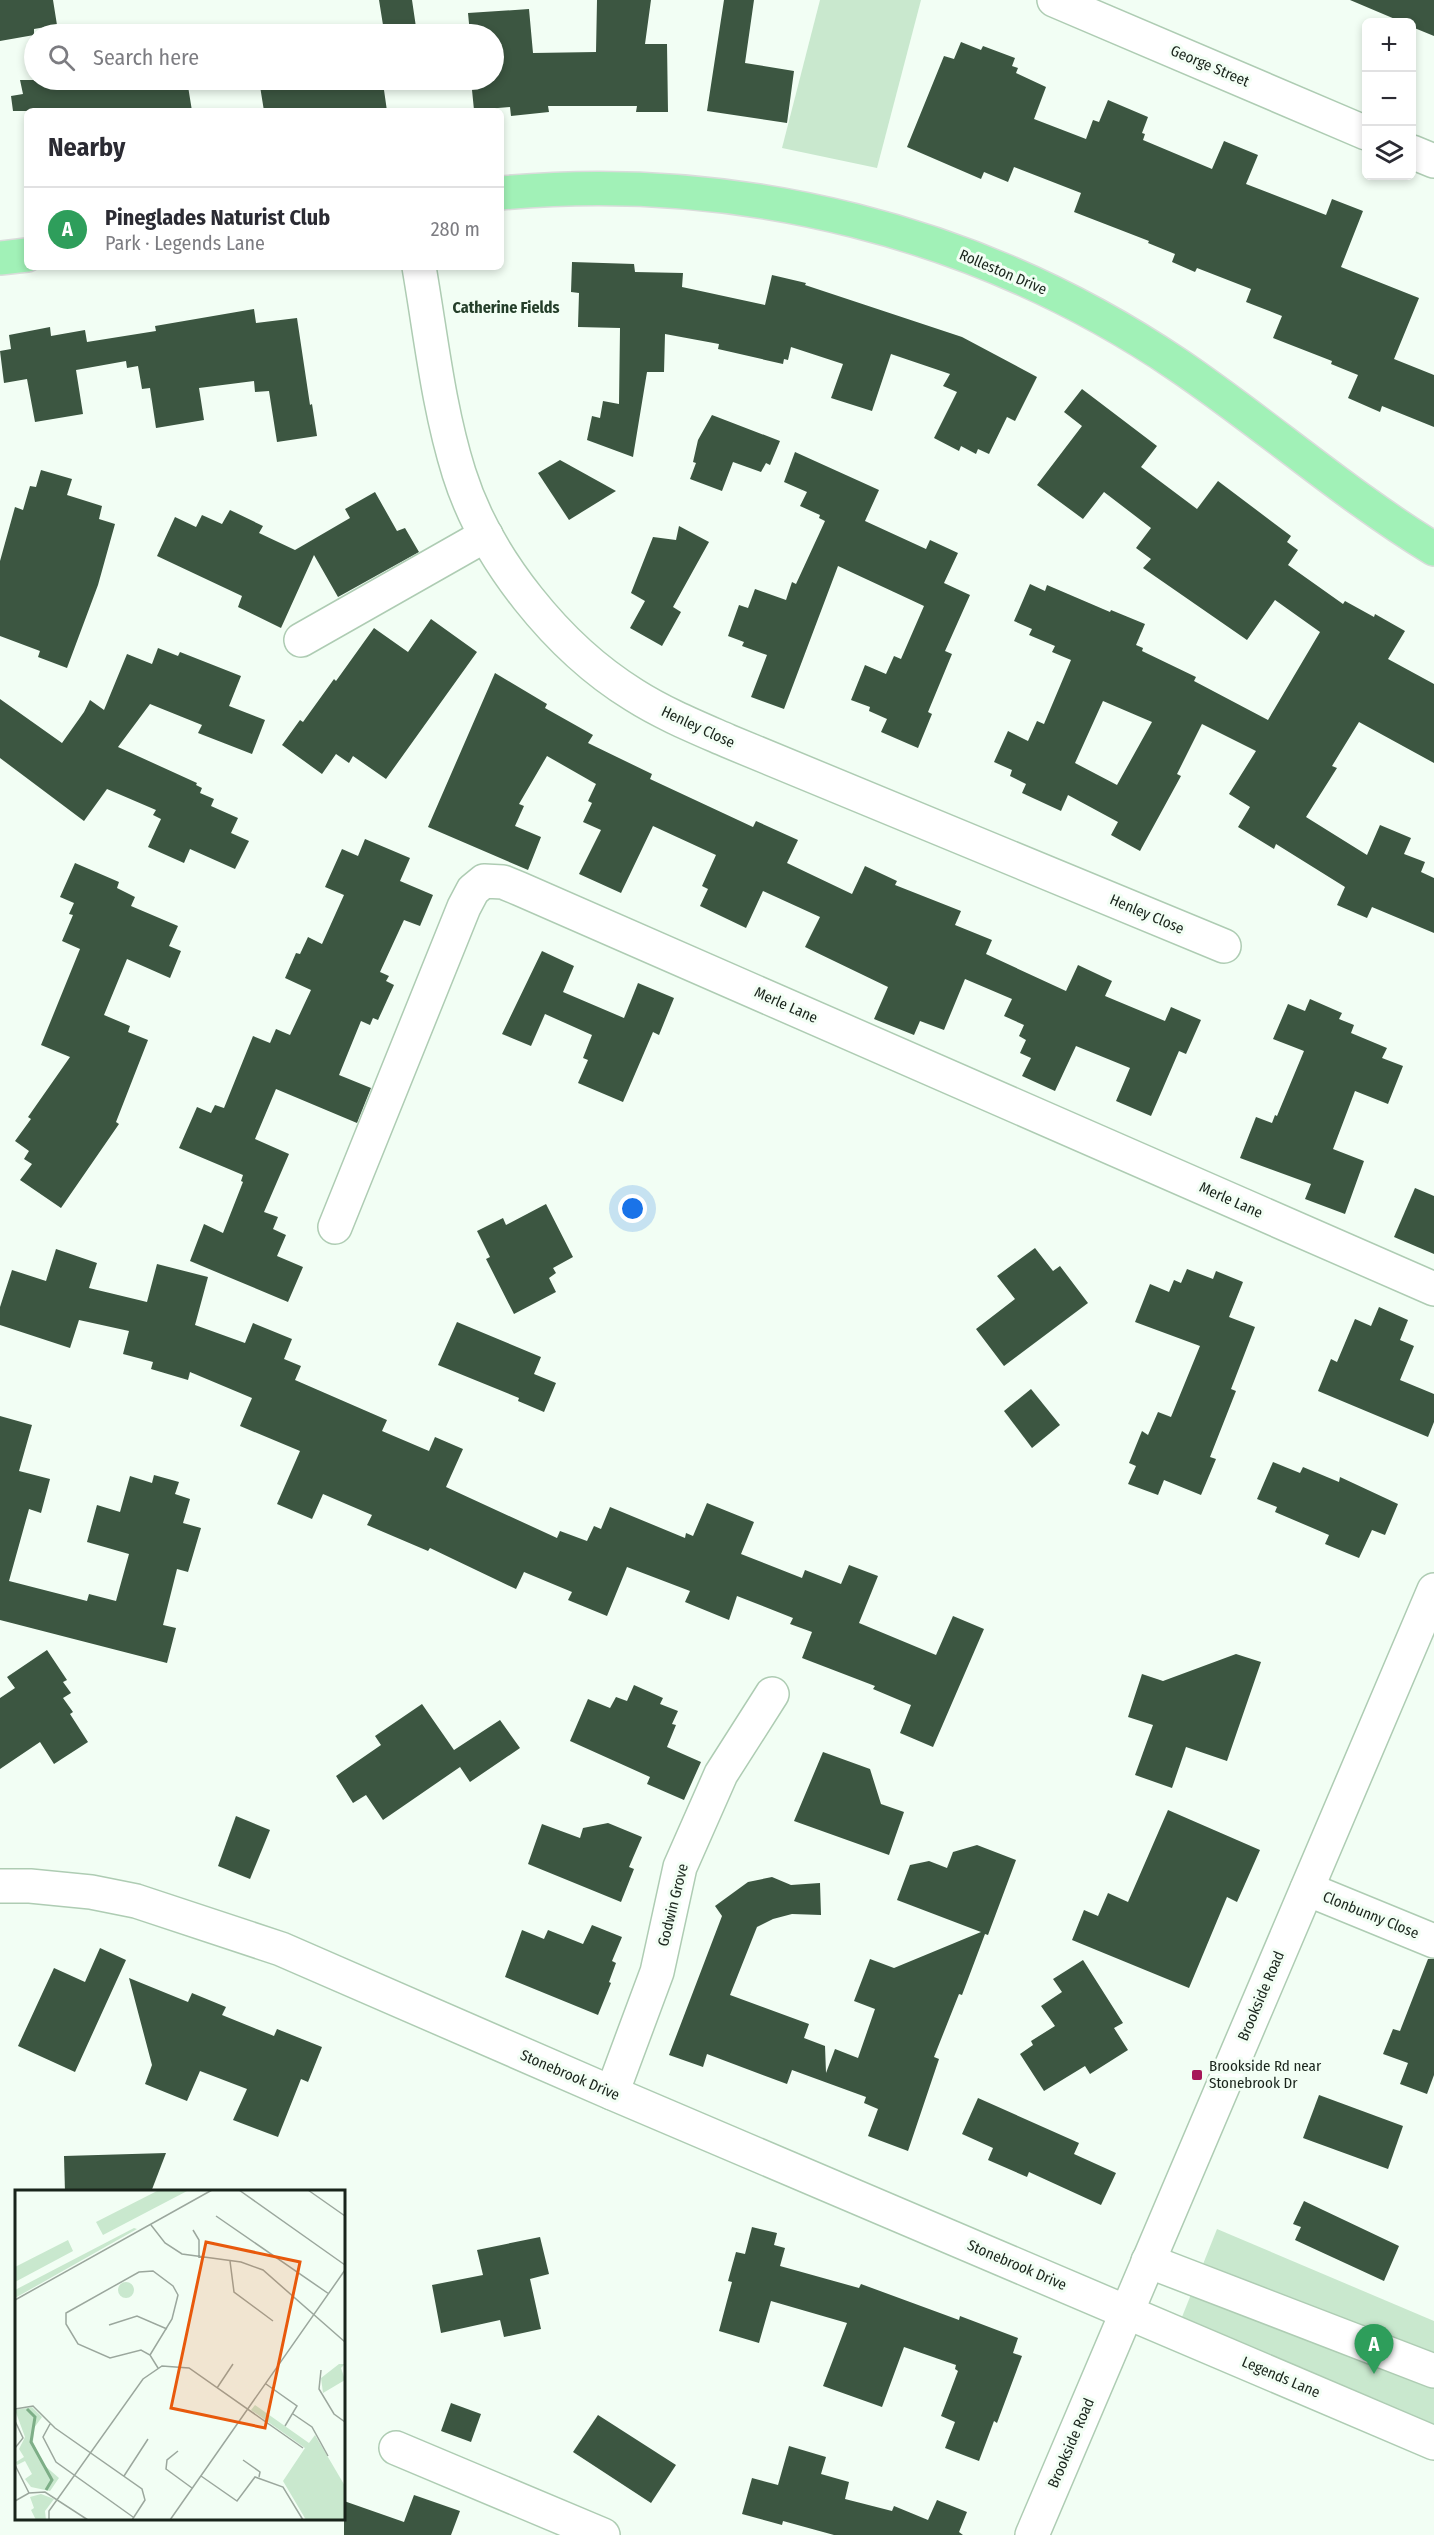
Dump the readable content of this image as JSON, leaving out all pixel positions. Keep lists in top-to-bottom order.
{
  "streets": {
    "main road": ["Rolleston Drive"],
    "street": [
      "George Street",
      "Henley Close",
      "Merle Lane",
      "Godwin Grove",
      "Clonbunny Close",
      "Brookside Road",
      "Stonebrook Drive",
      "Legends Lane"
    ]
  },
  "crossings": [
    ["Godwin Grove", "Stonebrook Drive"],
    ["Clonbunny Close", "Brookside Road"],
    ["Brookside Road", "Stonebrook Drive"],
    ["Brookside Road", "Legends Lane"],
    ["Stonebrook Drive", "Legends Lane"]
  ],
  "districts": ["Catherine Fields"],
  "places": {
    "transit": ["Brookside Rd near Stonebrook Dr"]
  },
  "page": {
    "map_buttons": ["+", "−"],
    "search": "Search here",
    "heading": "Nearby",
    "list": [
      {
        "mark": "A",
        "name": "Pineglades Naturist Club",
        "note": "Park · Legends Lane",
        "value": "280 m"
      }
    ],
    "pins": "A"
  }
}
